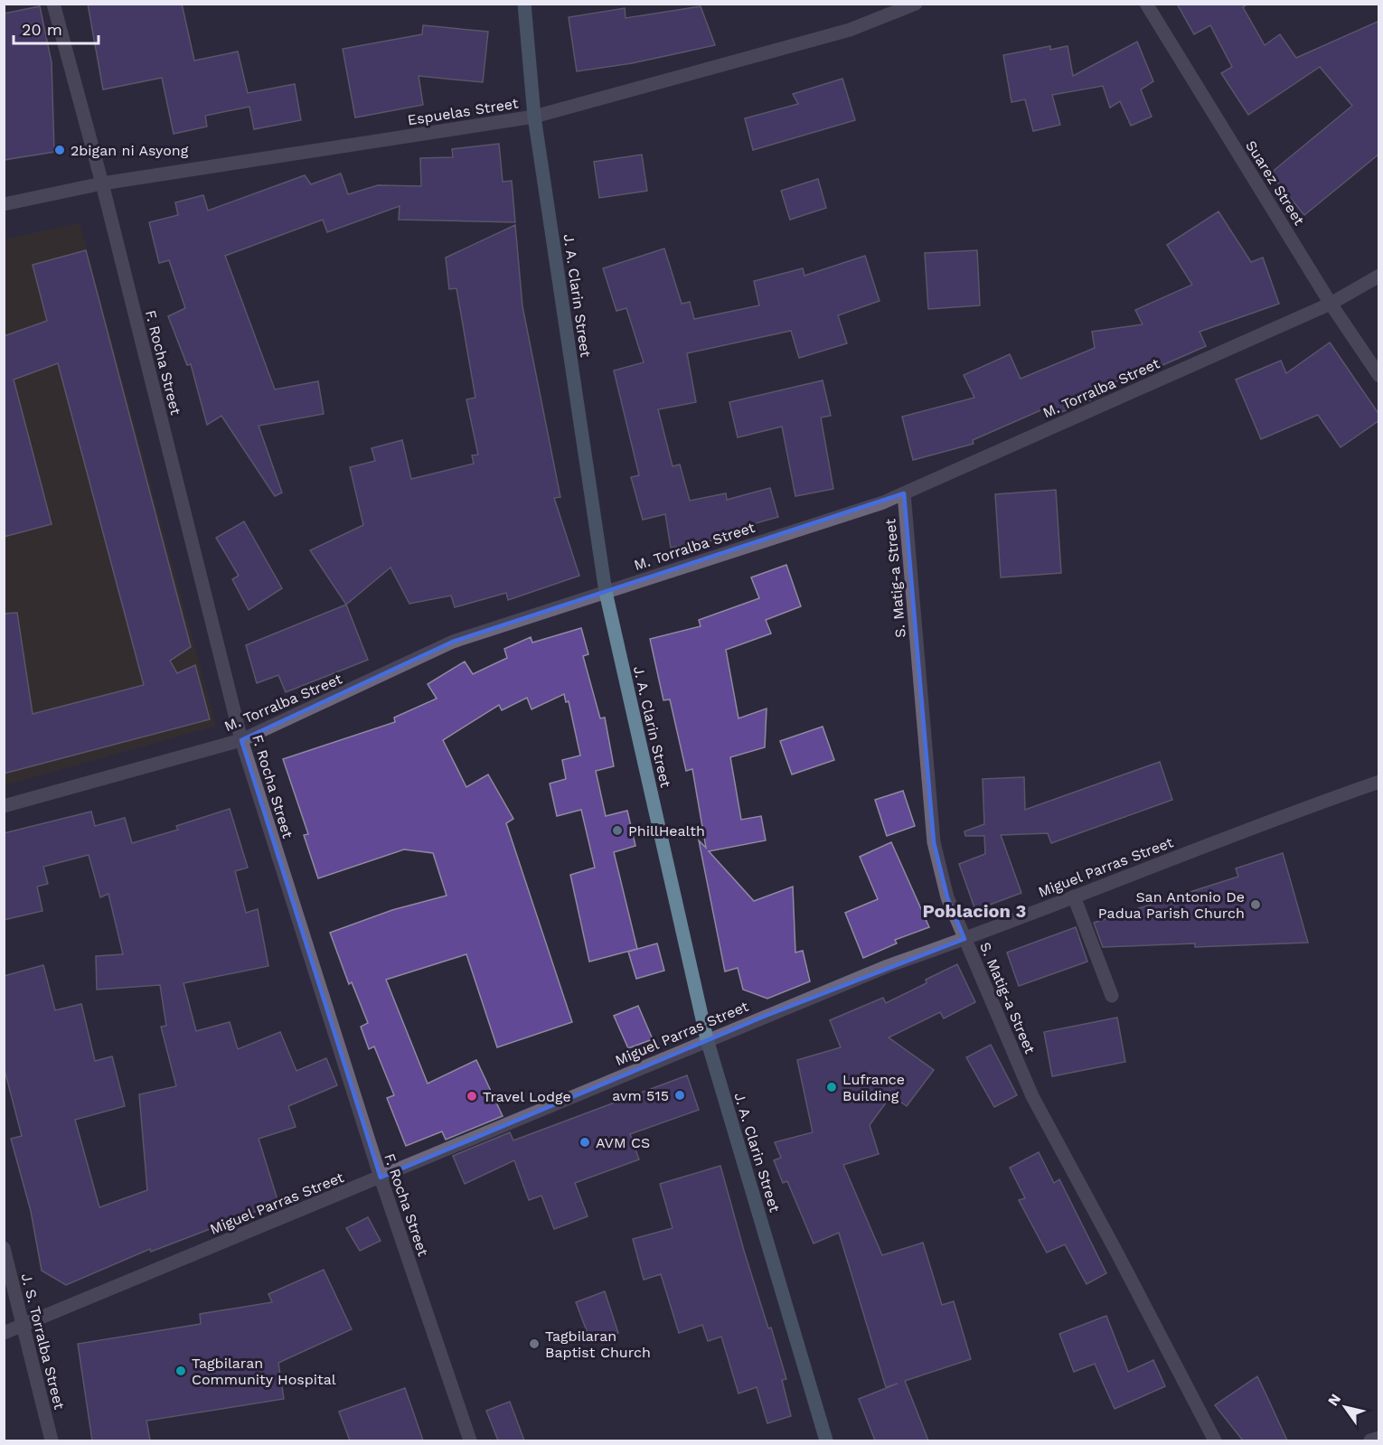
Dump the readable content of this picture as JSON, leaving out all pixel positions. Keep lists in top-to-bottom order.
{
  "streets": {
    "main road": ["J. A. Clarin Street"],
    "street": [
      "Espuelas Street",
      "Suarez Street",
      "F. Rocha Street",
      "M. Torralba Street",
      "S. Matig-a Street",
      "Miguel Parras Street",
      "J. S. Torralba Street"
    ]
  },
  "crossings": [
    ["Espuelas Street", "J. A. Clarin Street"],
    ["Espuelas Street", "F. Rocha Street"],
    ["Suarez Street", "M. Torralba Street"],
    ["J. A. Clarin Street", "M. Torralba Street"],
    ["J. A. Clarin Street", "Miguel Parras Street"],
    ["F. Rocha Street", "M. Torralba Street"],
    ["F. Rocha Street", "Miguel Parras Street"],
    ["M. Torralba Street", "S. Matig-a Street"],
    ["S. Matig-a Street", "Miguel Parras Street"],
    ["Miguel Parras Street", "J. S. Torralba Street"]
  ],
  "districts": ["Poblacion 3"],
  "places": [
    "2bigan ni Asyong",
    "PhillHealth",
    "San Antonio De Padua Parish Church",
    "Lufrance Building",
    "avm 515",
    "Travel Lodge",
    "AVM CS",
    "Tagbilaran Baptist Church",
    "Tagbilaran Community Hospital"
  ],
  "scale_bar": "20 m",
  "north": "top left"
}
